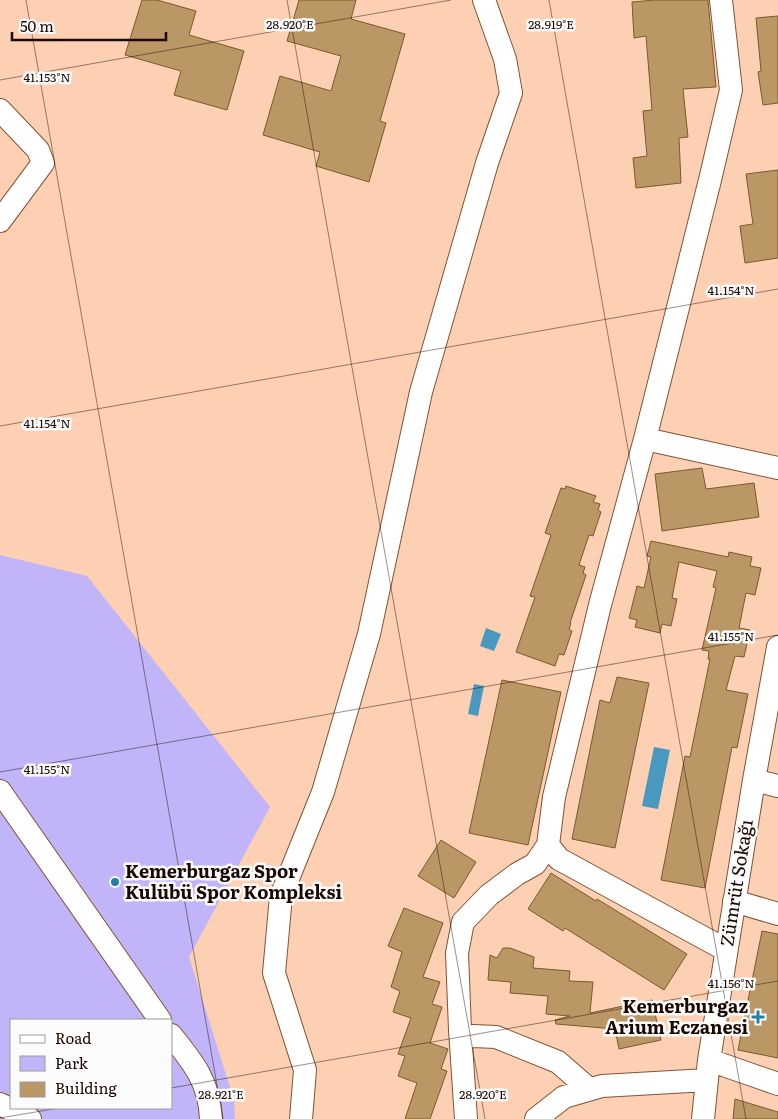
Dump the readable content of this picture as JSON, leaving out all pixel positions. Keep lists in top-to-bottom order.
{
  "streets": {
    "street": ["Zümrüt Sokağı"]
  },
  "places": {
    "other": ["Kemerburgaz Spor Kulübü Spor Kompleksi"],
    "health": ["Kemerburgaz Arium Eczanesi"]
  },
  "legend": ["Road", "Park", "Building"],
  "scale_bar": "50 m",
  "coordinates": [
    "28.920°E",
    "28.919°E",
    "41.153°N",
    "41.154°N",
    "41.155°N",
    "41.156°N",
    "28.921°E"
  ]
}
